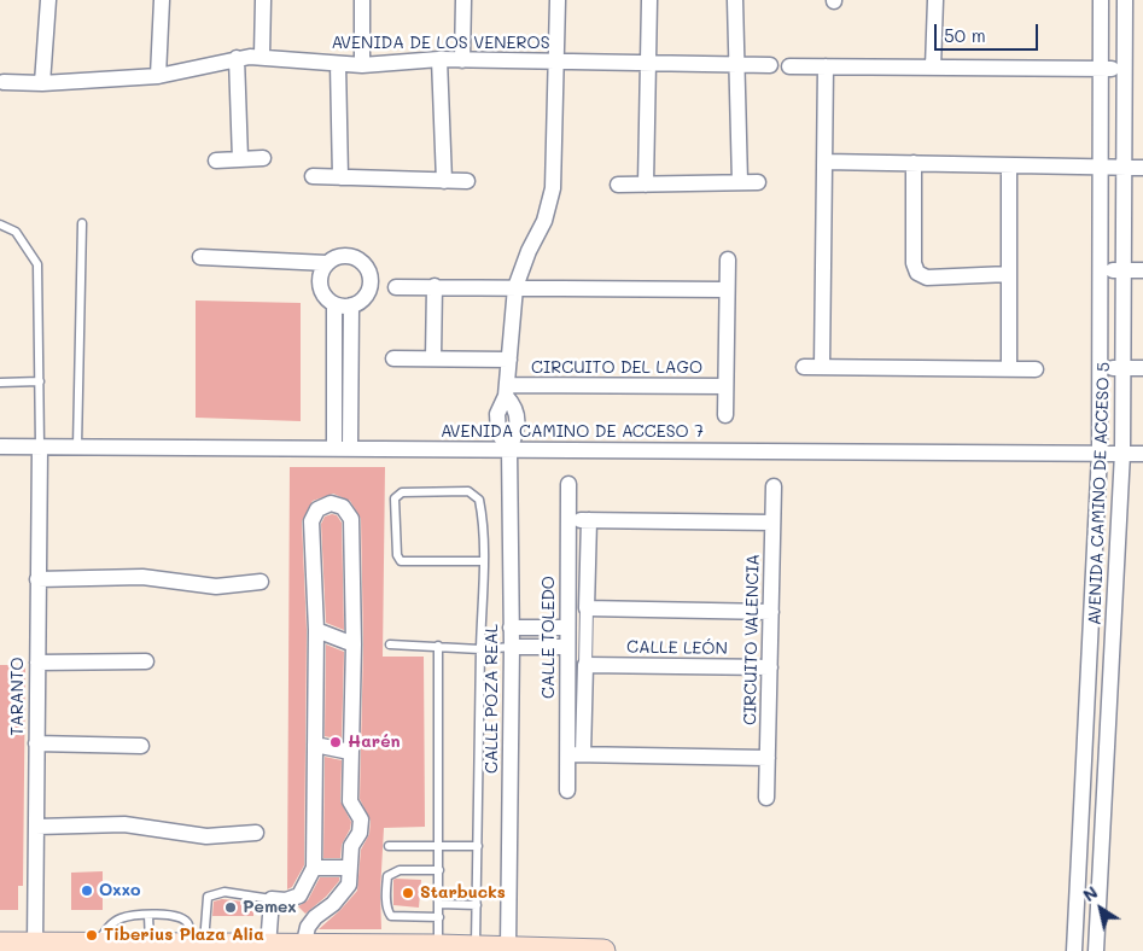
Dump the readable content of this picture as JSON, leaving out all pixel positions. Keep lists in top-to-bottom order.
{
  "streets": {
    "street": [
      "AVENIDA DE LOS VENEROS",
      "CIRCUITO DEL LAGO",
      "AVENIDA CAMINO DE ACCESO 7",
      "AVENIDA CAMINO DE ACCESO 5",
      "CALLE TOLEDO",
      "CIRCUITO VALENCIA",
      "CALLE LEÓN",
      "TARANTO",
      "CALLE POZA REAL"
    ]
  },
  "crossings": [
    ["AVENIDA CAMINO DE ACCESO 7", "AVENIDA CAMINO DE ACCESO 5"],
    ["AVENIDA CAMINO DE ACCESO 7", "TARANTO"],
    ["AVENIDA CAMINO DE ACCESO 7", "CALLE POZA REAL"],
    ["CALLE TOLEDO", "CALLE LEÓN"],
    ["CIRCUITO VALENCIA", "CALLE LEÓN"]
  ],
  "places": [
    "Harén",
    "Oxxo",
    "Starbucks",
    "Pemex",
    "Tiberius Plaza Alia"
  ],
  "scale_bar": "50 m",
  "north": "top left"
}
